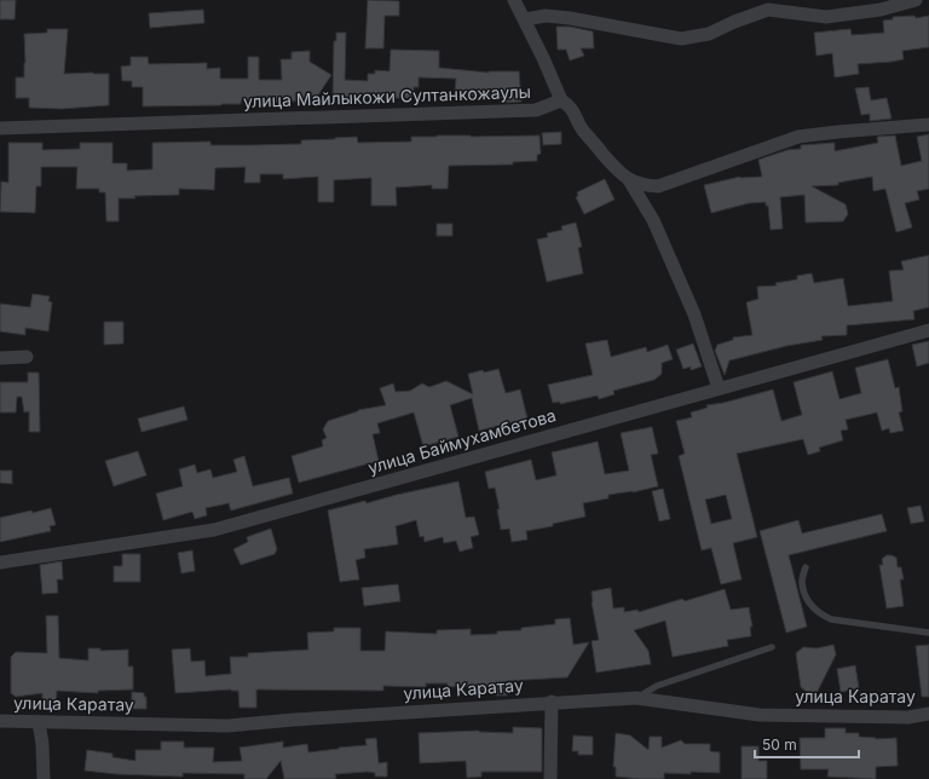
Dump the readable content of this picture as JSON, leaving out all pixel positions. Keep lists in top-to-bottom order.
{
  "streets": {
    "street": ["улица Майлыкожи Султанкожаулы", "улица Баймухамбетова", "улица Каратау"]
  },
  "scale_bar": "50 m"
}
